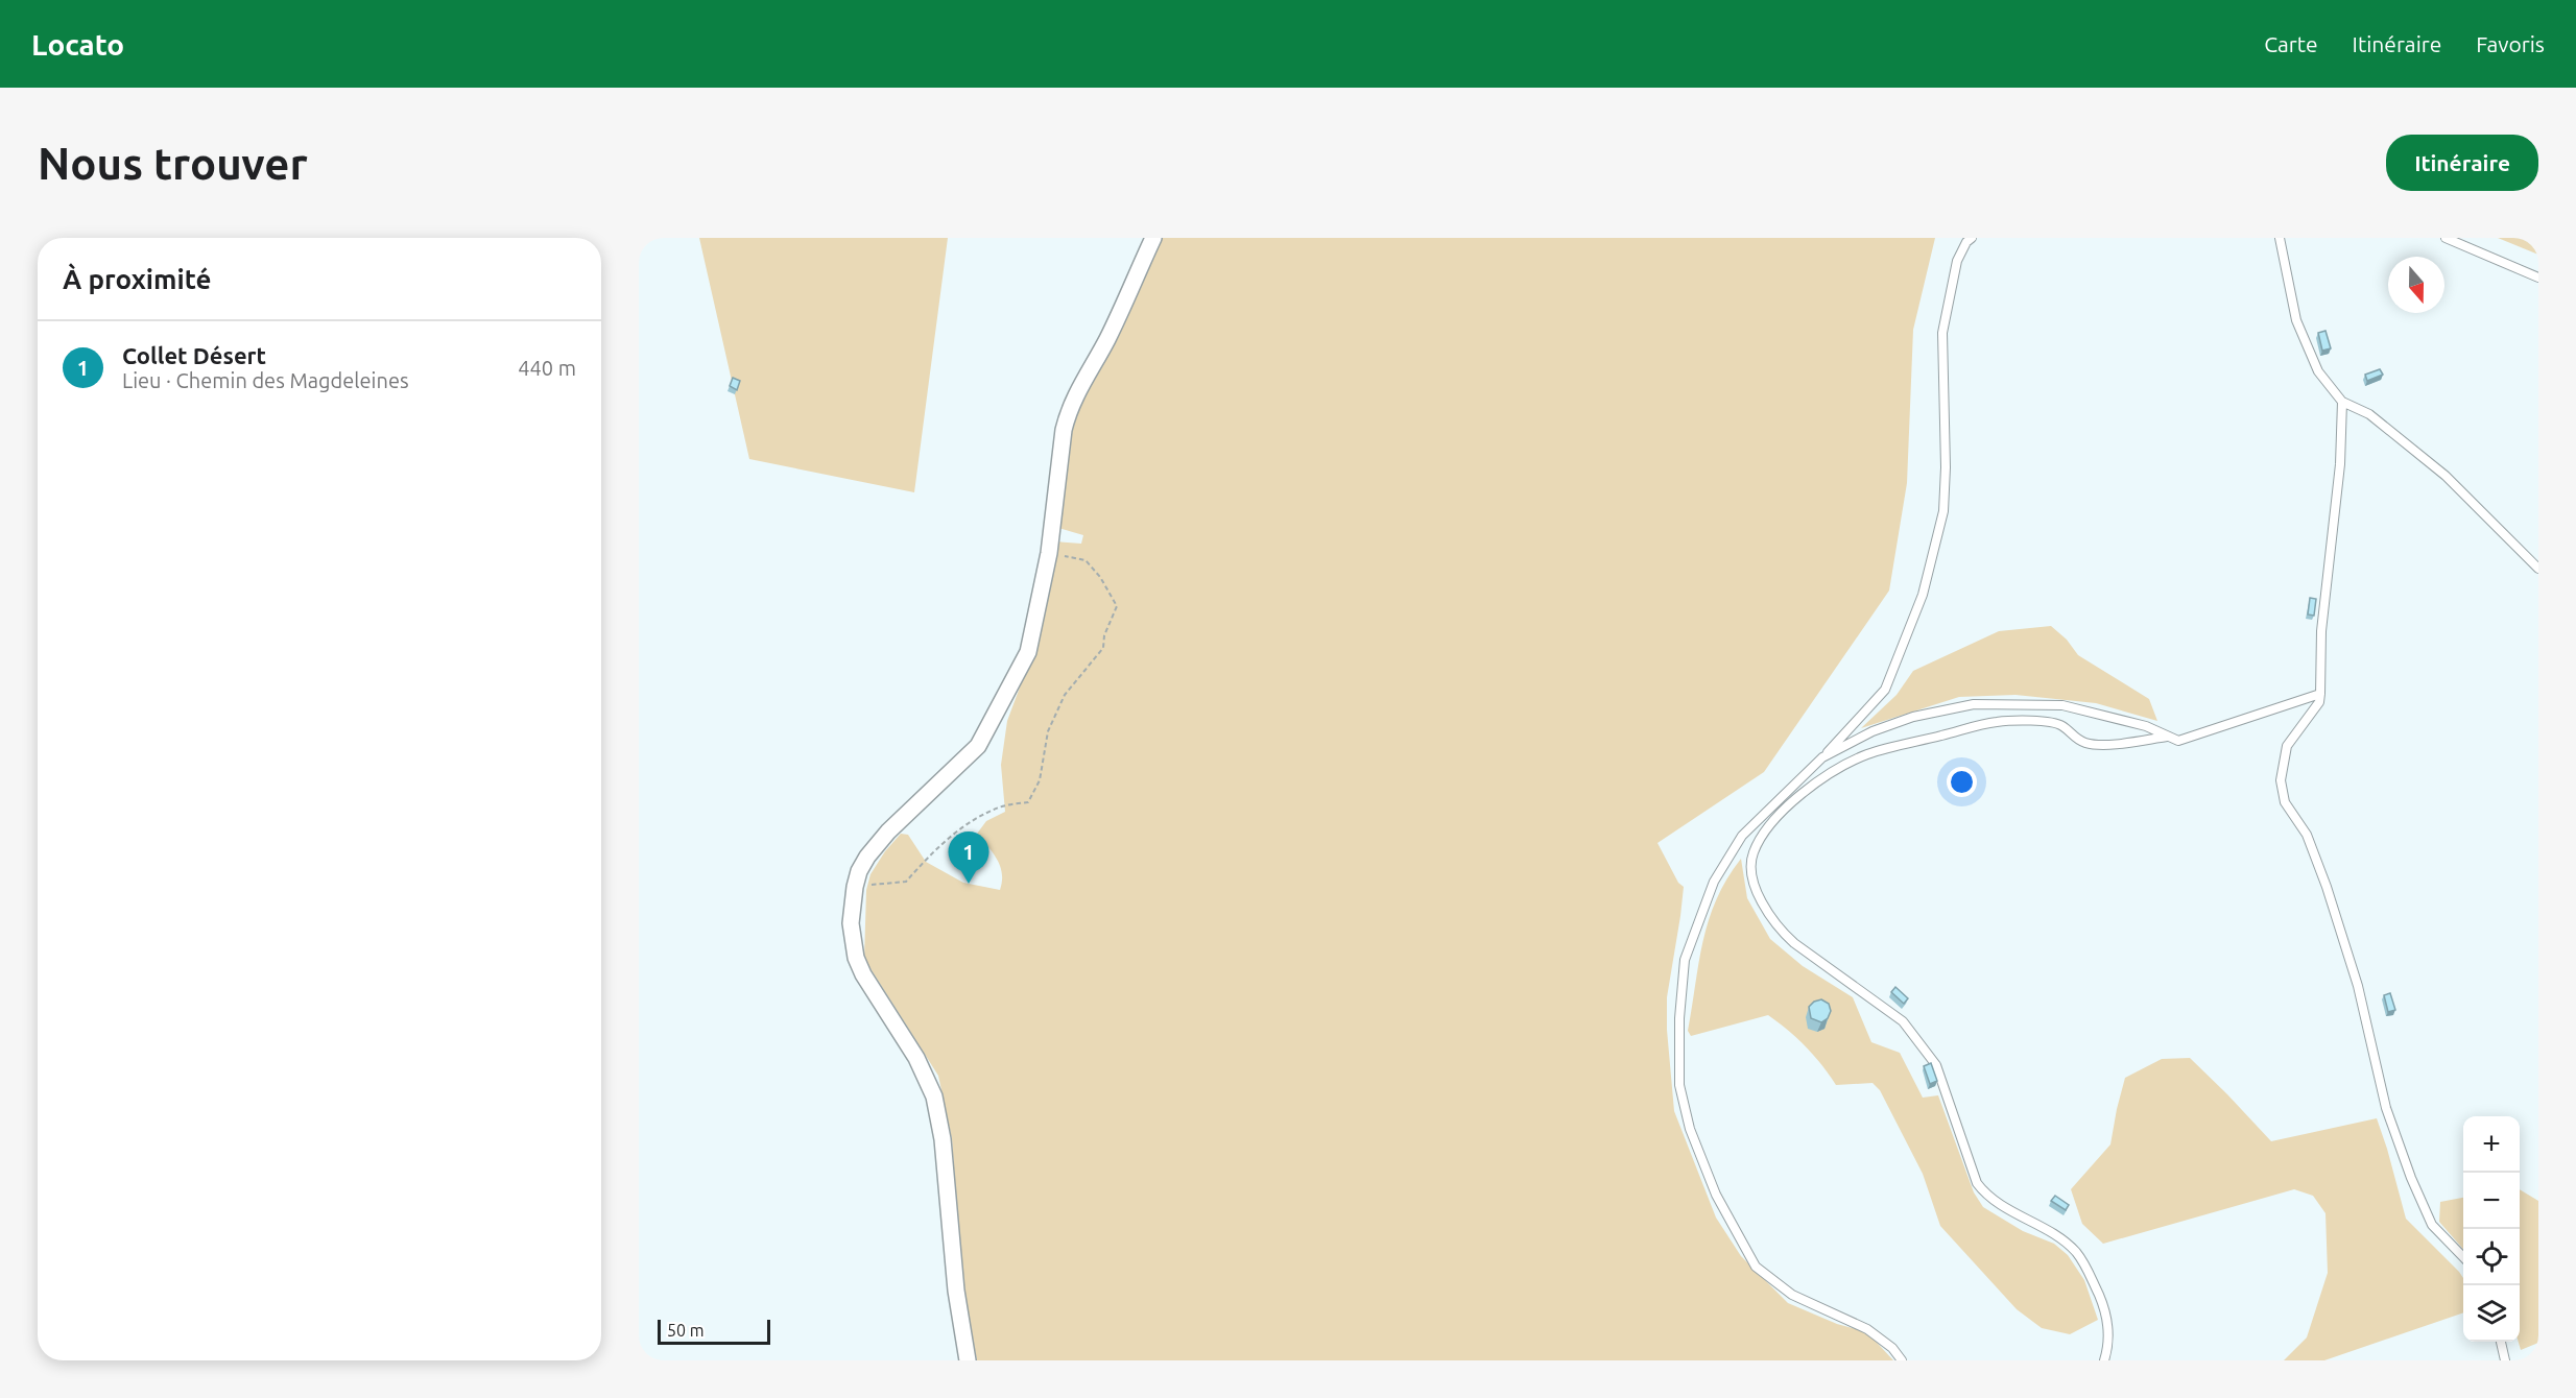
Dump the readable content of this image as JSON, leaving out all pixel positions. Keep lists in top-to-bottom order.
{
  "scale_bar": "50 m",
  "north": "bottom",
  "page": {
    "header": "Locato",
    "nav": ["Carte", "Itinéraire", "Favoris"],
    "buttons": "Itinéraire",
    "title": "Nous trouver",
    "heading": "À proximité",
    "list": [
      {
        "mark": "1",
        "name": "Collet Désert",
        "note": "Lieu · Chemin des Magdeleines",
        "value": "440 m"
      }
    ],
    "pins": "1",
    "map_buttons": ["+", "−"],
    "scale": "50 m"
  }
}
